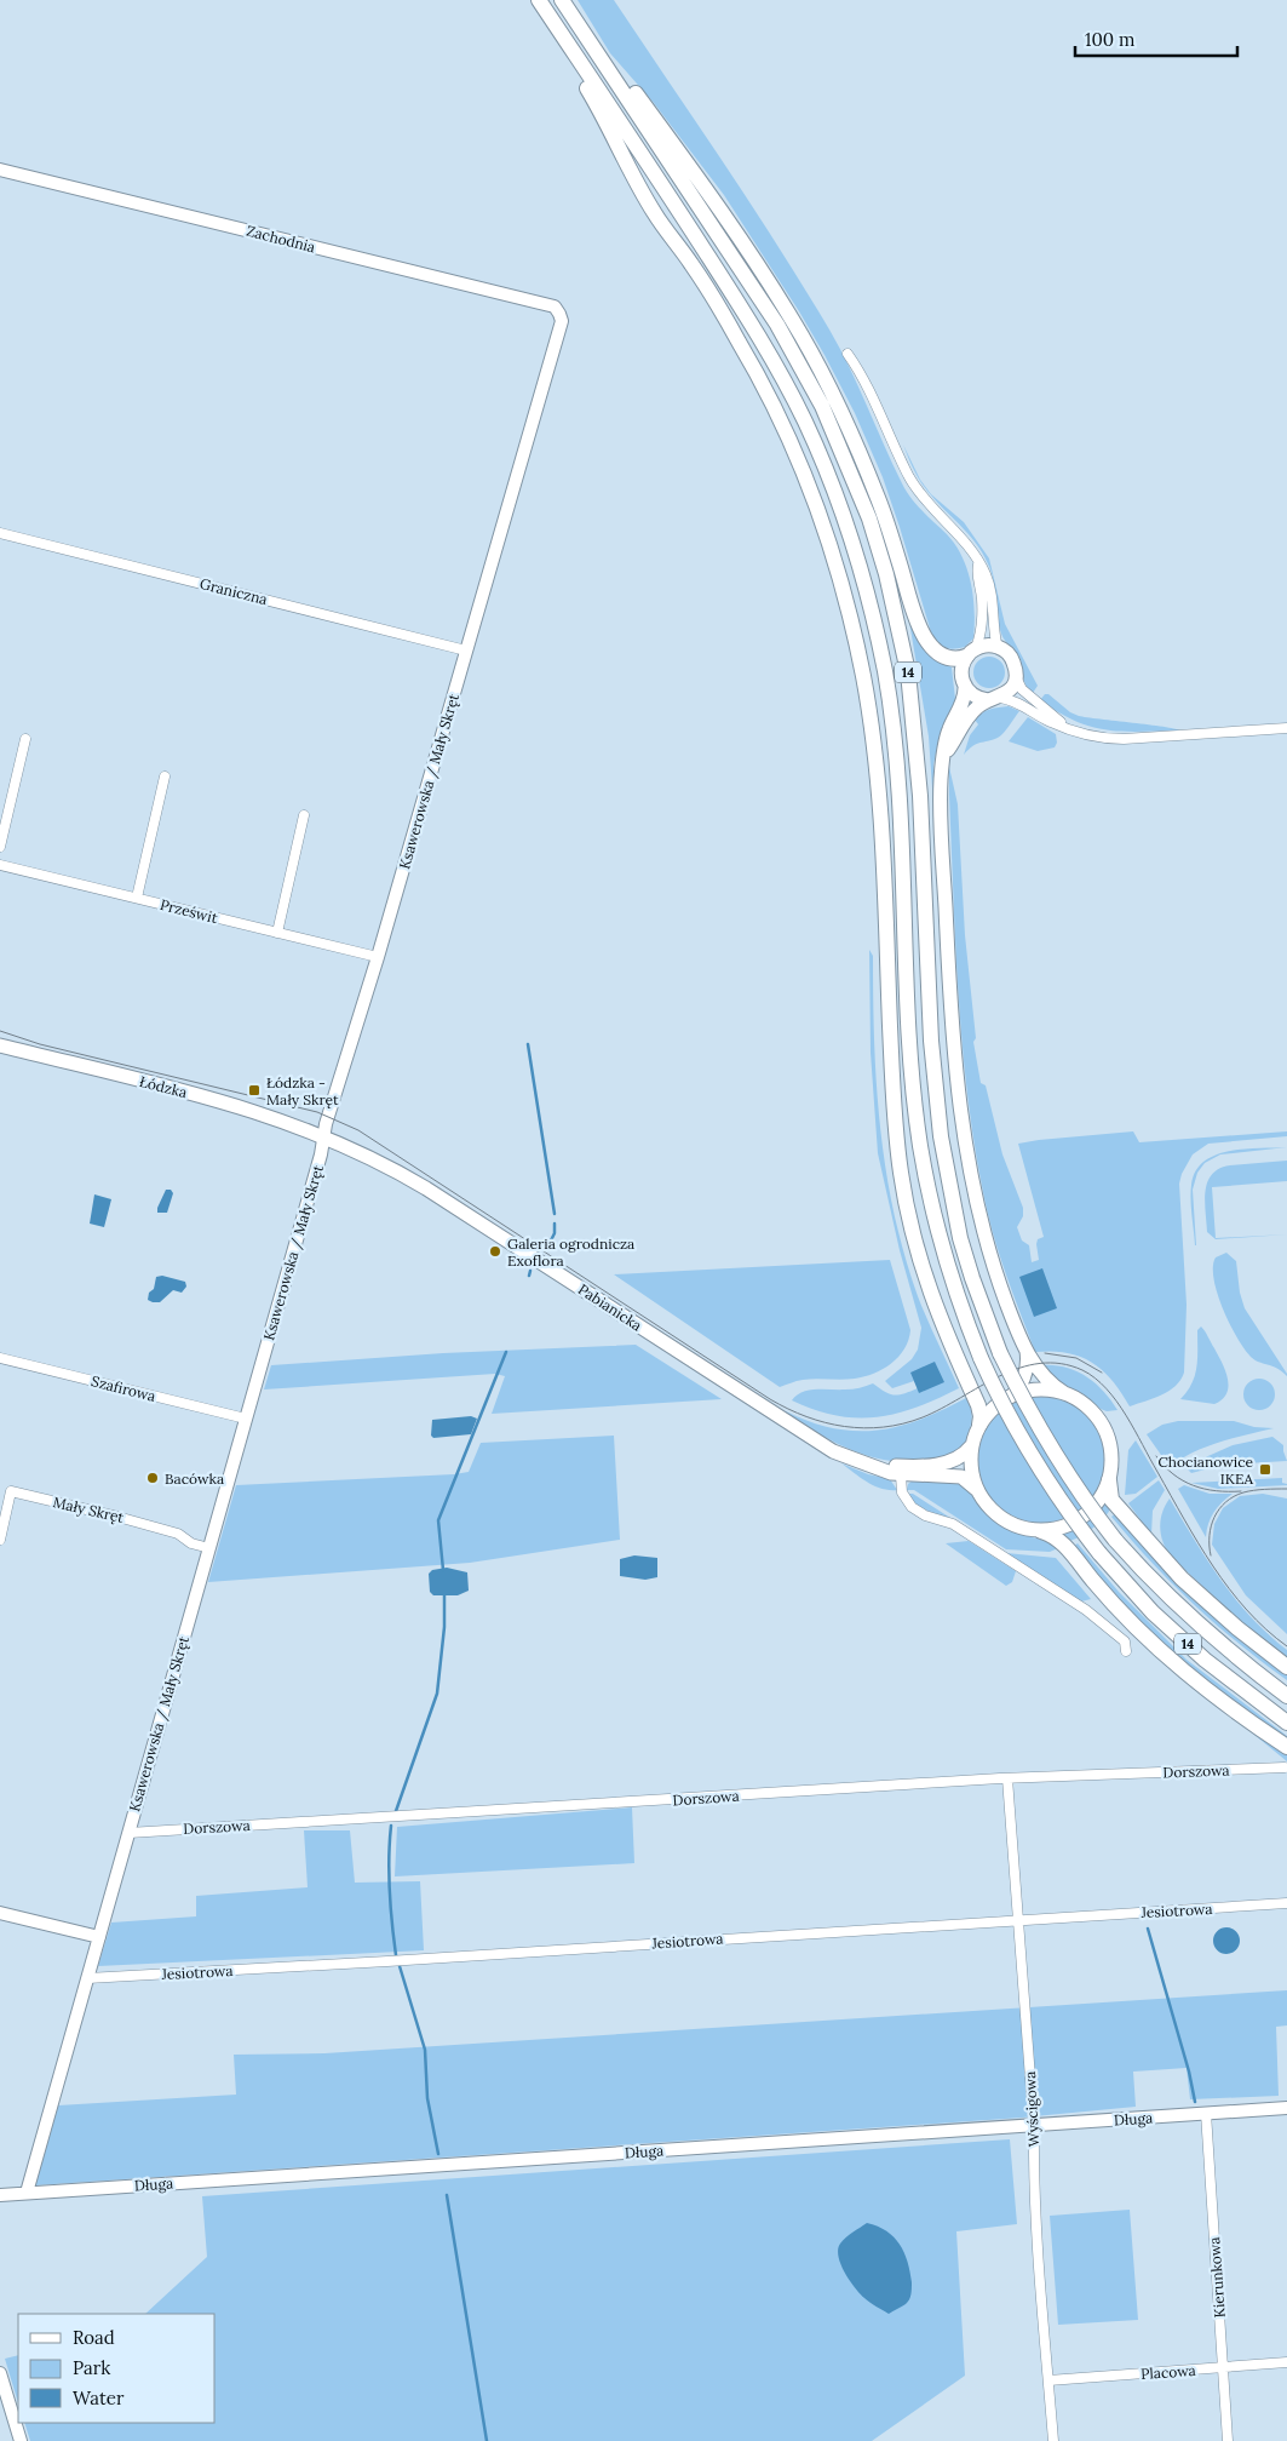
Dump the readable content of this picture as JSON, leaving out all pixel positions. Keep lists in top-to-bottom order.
{
  "streets": {
    "main road": ["14", "Łódzka", "Pabianicka"],
    "street": [
      "Zachodnia",
      "Graniczna",
      "Ksawerowska / Mały Skręt",
      "Prześwit",
      "Szafirowa",
      "Mały Skręt",
      "Dorszowa",
      "Jesiotrowa",
      "Wyścigowa",
      "Długa",
      "Kierunkowa",
      "Placowa"
    ]
  },
  "crossings": [
    ["Zachodnia", "Ksawerowska / Mały Skręt"],
    ["Graniczna", "Ksawerowska / Mały Skręt"],
    ["Ksawerowska / Mały Skręt", "Prześwit"],
    ["Ksawerowska / Mały Skręt", "Łódzka"],
    ["Ksawerowska / Mały Skręt", "Pabianicka"],
    ["Ksawerowska / Mały Skręt", "Szafirowa"],
    ["Ksawerowska / Mały Skręt", "Mały Skręt"],
    ["Ksawerowska / Mały Skręt", "Dorszowa"],
    ["Ksawerowska / Mały Skręt", "Jesiotrowa"],
    ["Ksawerowska / Mały Skręt", "Długa"],
    ["Łódzka", "Pabianicka"],
    ["Dorszowa", "Wyścigowa"],
    ["Jesiotrowa", "Wyścigowa"],
    ["Wyścigowa", "Długa"],
    ["Wyścigowa", "Placowa"],
    ["Długa", "Kierunkowa"],
    ["Kierunkowa", "Placowa"]
  ],
  "places": {
    "transit": ["Łódzka - Mały Skręt", "Chocianowice IKEA"],
    "other": ["Galeria ogrodnicza Exoflora", "Bacówka"]
  },
  "legend": ["Road", "Park", "Water"],
  "scale_bar": "100 m"
}
